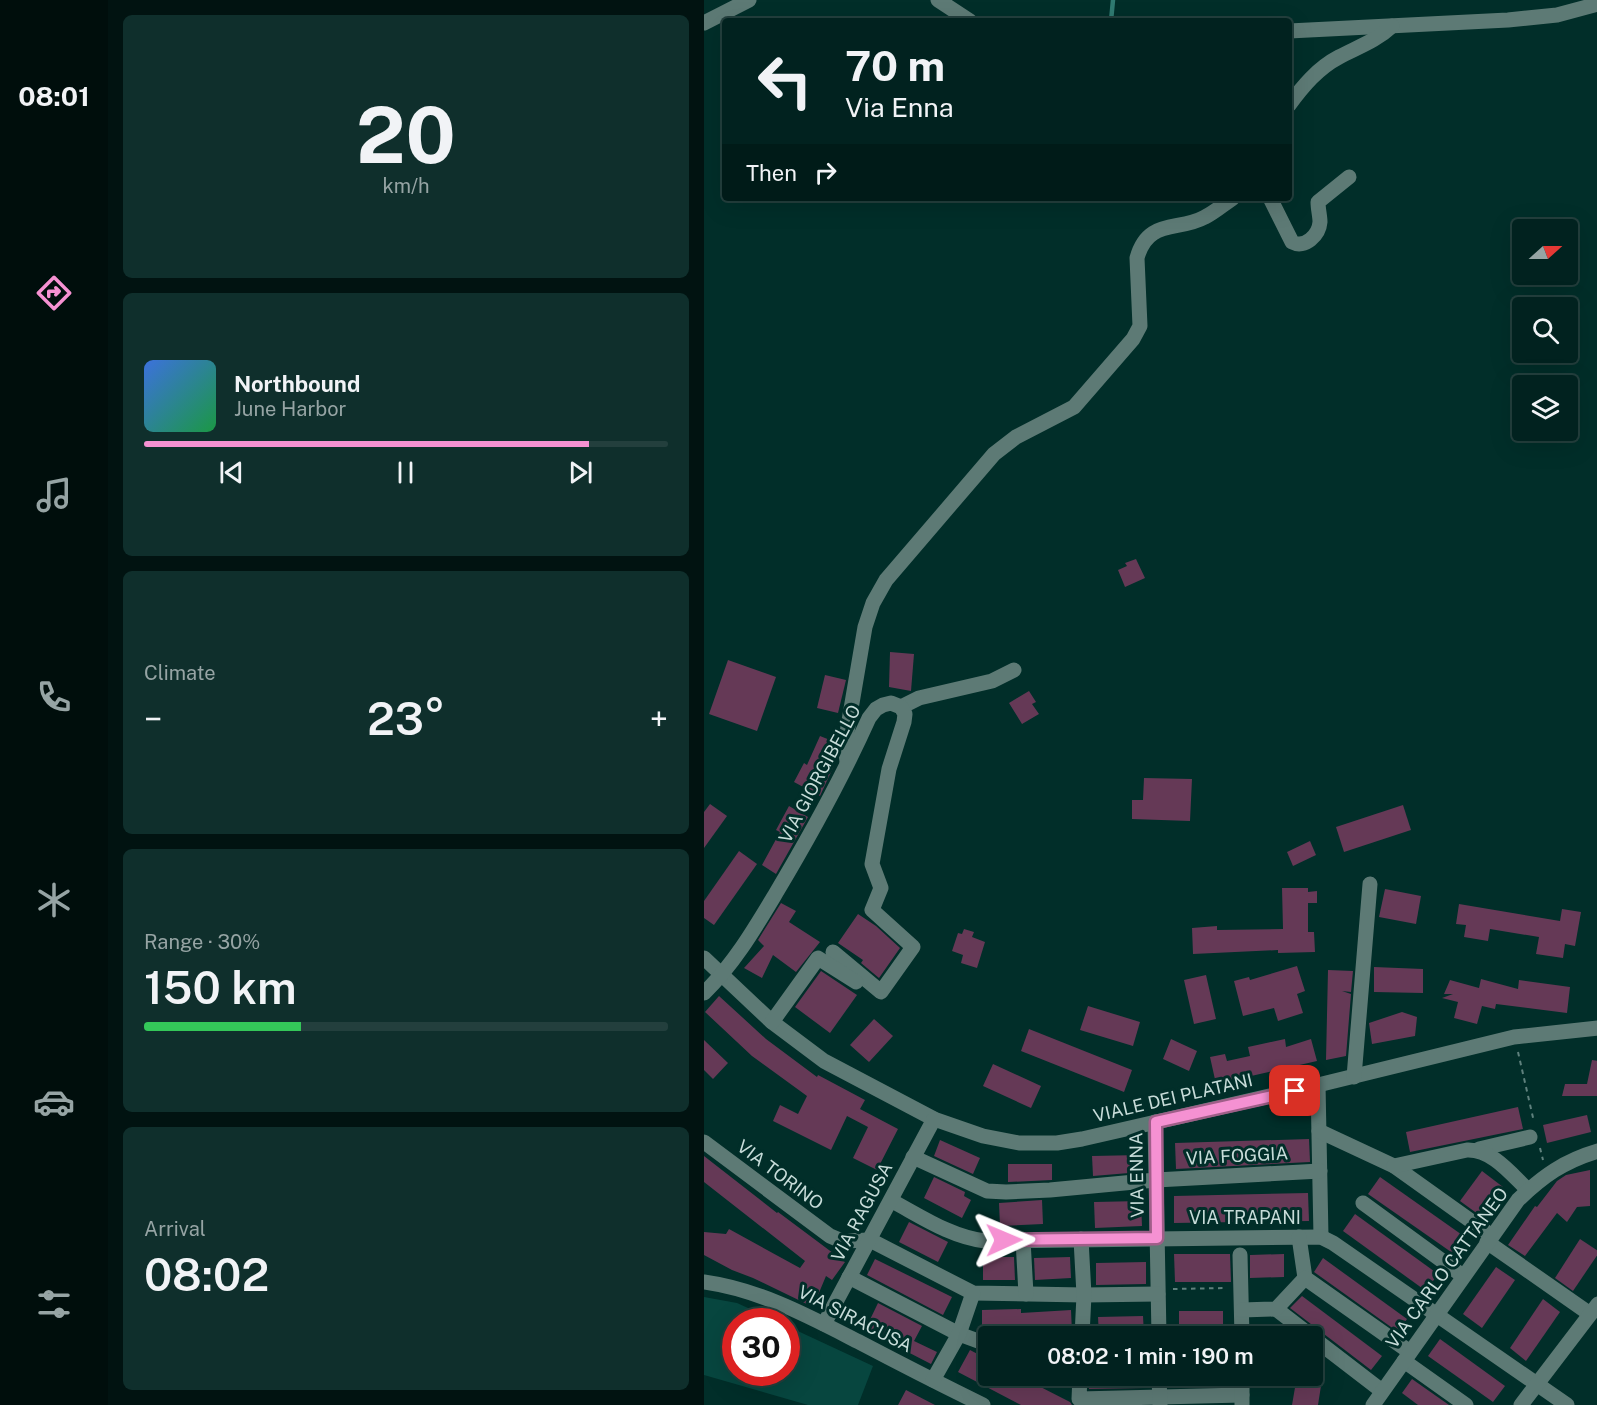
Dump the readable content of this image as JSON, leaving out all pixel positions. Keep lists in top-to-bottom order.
{
  "streets": {
    "street": [
      "VIA GIORGIBELLO",
      "VIALE DEI PLATANI",
      "VIA FOGGIA",
      "VIA TORINO",
      "VIA ENNA",
      "VIA RAGUSA",
      "VIA TRAPANI",
      "VIA CARLO CATTANEO",
      "VIA SIRACUSA"
    ]
  },
  "crossings": [
    ["VIA GIORGIBELLO", "VIALE DEI PLATANI"],
    ["VIALE DEI PLATANI", "VIA ENNA"],
    ["VIALE DEI PLATANI", "VIA RAGUSA"],
    ["VIA FOGGIA", "VIA ENNA"],
    ["VIA FOGGIA", "VIA RAGUSA"],
    ["VIA TORINO", "VIA RAGUSA"],
    ["VIA ENNA", "VIA TRAPANI"],
    ["VIA RAGUSA", "VIA TRAPANI"],
    ["VIA RAGUSA", "VIA SIRACUSA"]
  ],
  "north": "right",
  "page": {
    "tabs": "08:01",
    "tile": [
      ["20", "km/h"],
      "Climate",
      ["Range · 30%", "150 km"],
      ["Arrival", "08:02"]
    ],
    "turn": ["70 m", "Via Enna"],
    "then": "Then",
    "song": ["Northbound", "June Harbor"],
    "heat": ["−", "23°", "+"],
    "limit": "30",
    "trip": "08:02 · 1 min · 190 m"
  }
}
